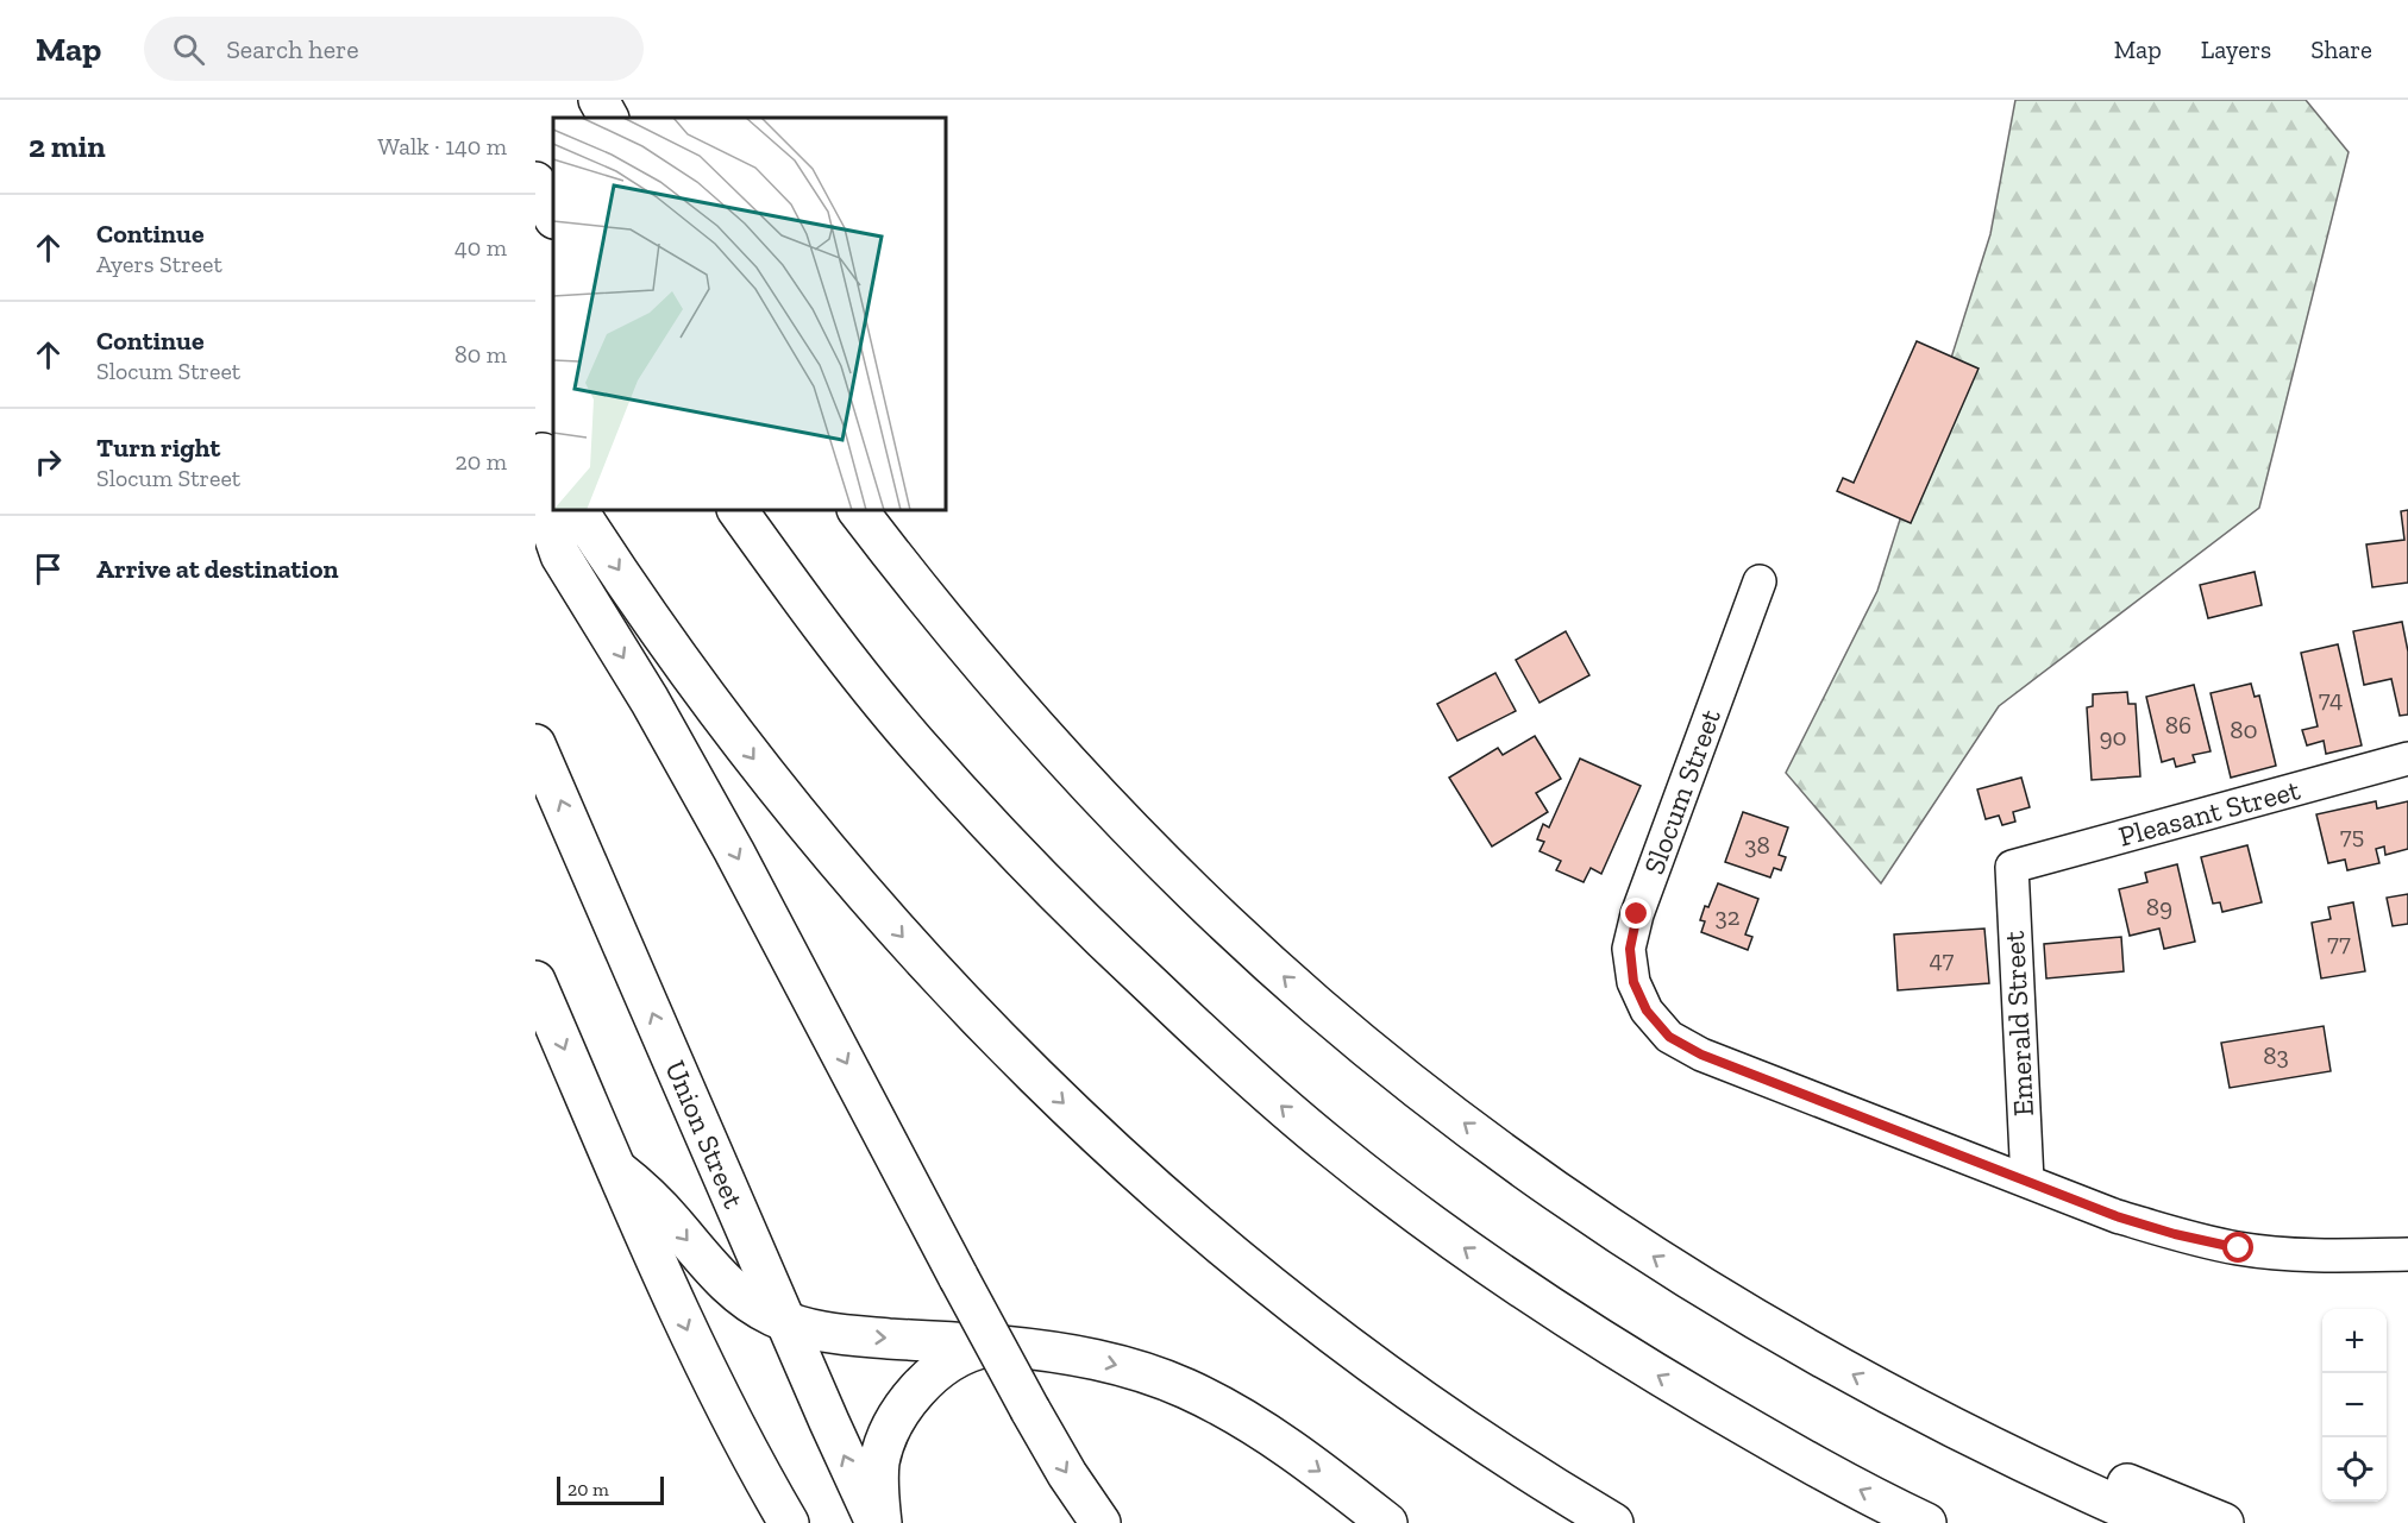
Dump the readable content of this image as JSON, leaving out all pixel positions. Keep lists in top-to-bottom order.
{
  "streets": {
    "main road": ["Union Street"],
    "street": ["Slocum Street", "Pleasant Street", "Emerald Street"]
  },
  "crossings": [
    ["Slocum Street", "Emerald Street"],
    ["Pleasant Street", "Emerald Street"]
  ],
  "house_numbers": [
    "74",
    "86",
    "80",
    "90",
    "75",
    "38",
    "89",
    "32",
    "77",
    "47",
    "83"
  ],
  "scale_bar": "20 m",
  "page": {
    "header": "Map",
    "search": "Search here",
    "nav": ["Map", "Layers", "Share"],
    "heading": ["2 min", "Walk · 140 m"],
    "list": [
      ["Continue", "Ayers Street", "40 m"],
      ["Continue", "Slocum Street", "80 m"],
      ["Turn right", "Slocum Street", "20 m"],
      "Arrive at destination"
    ],
    "map_buttons": ["+", "−"],
    "scale": "20 m"
  }
}
